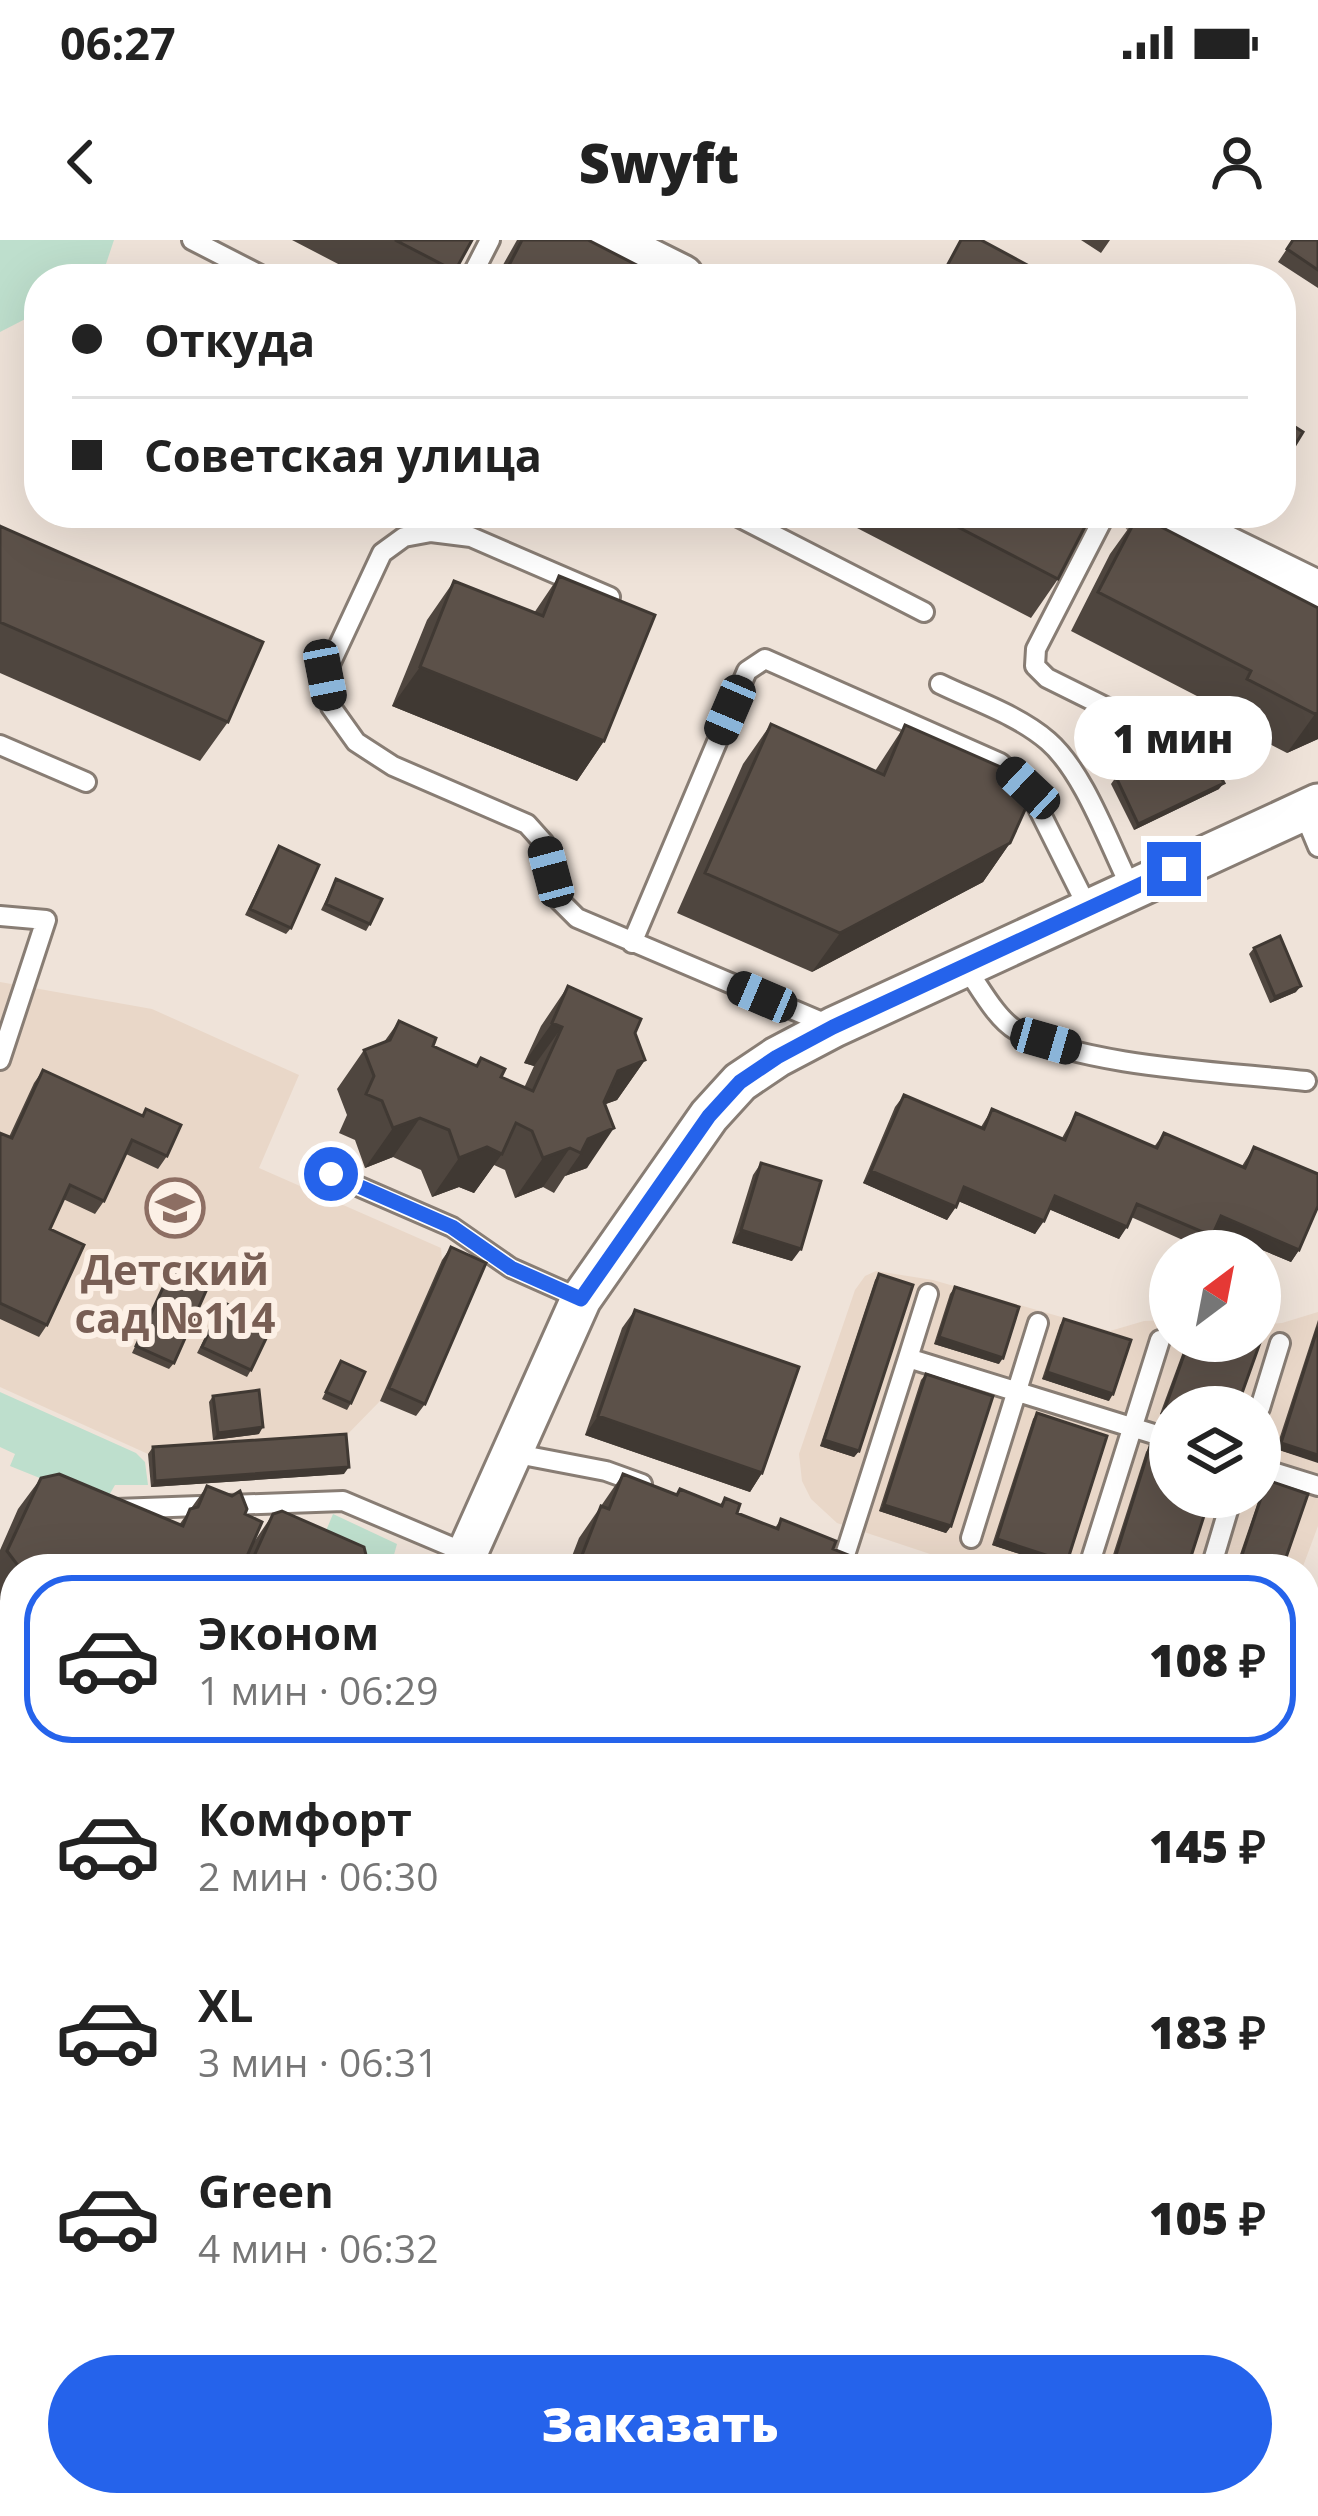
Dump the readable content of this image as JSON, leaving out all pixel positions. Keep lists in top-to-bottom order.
{
  "places": {
    "school or university": ["Детский сад №114"]
  },
  "north": "top right",
  "page": {
    "status": "06:27",
    "header": "Swyft",
    "banner": ["Откуда", "Советская улица"],
    "bubble": "1 мин",
    "list": [
      {
        "name": "Эконом",
        "note": "1 мин · 06:29",
        "value": "108 ₽"
      },
      {
        "name": "Комфорт",
        "note": "2 мин · 06:30",
        "value": "145 ₽"
      },
      {
        "name": "XL",
        "note": "3 мин · 06:31",
        "value": "183 ₽"
      },
      {
        "name": "Green",
        "note": "4 мин · 06:32",
        "value": "105 ₽"
      }
    ],
    "buttons": "Заказать"
  }
}
